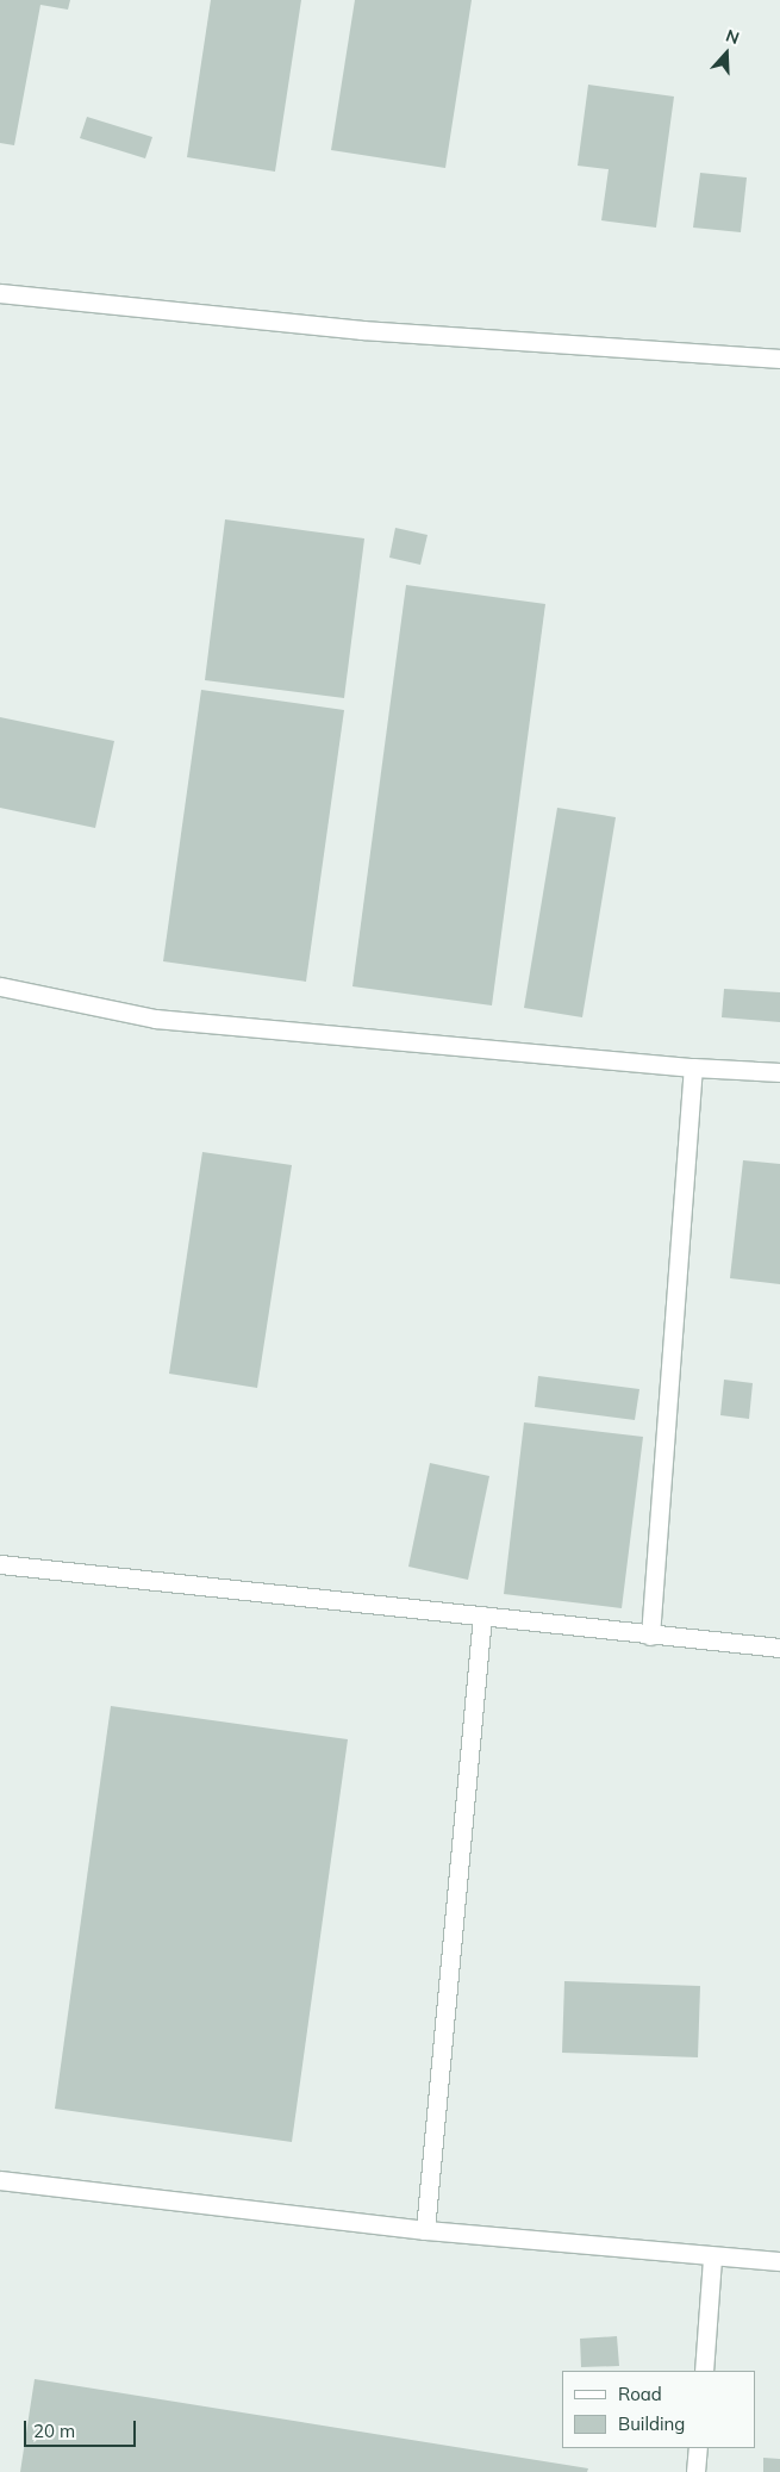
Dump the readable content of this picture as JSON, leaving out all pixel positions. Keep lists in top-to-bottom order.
{
  "legend": ["Road", "Building"],
  "scale_bar": "20 m",
  "north": "top"
}
